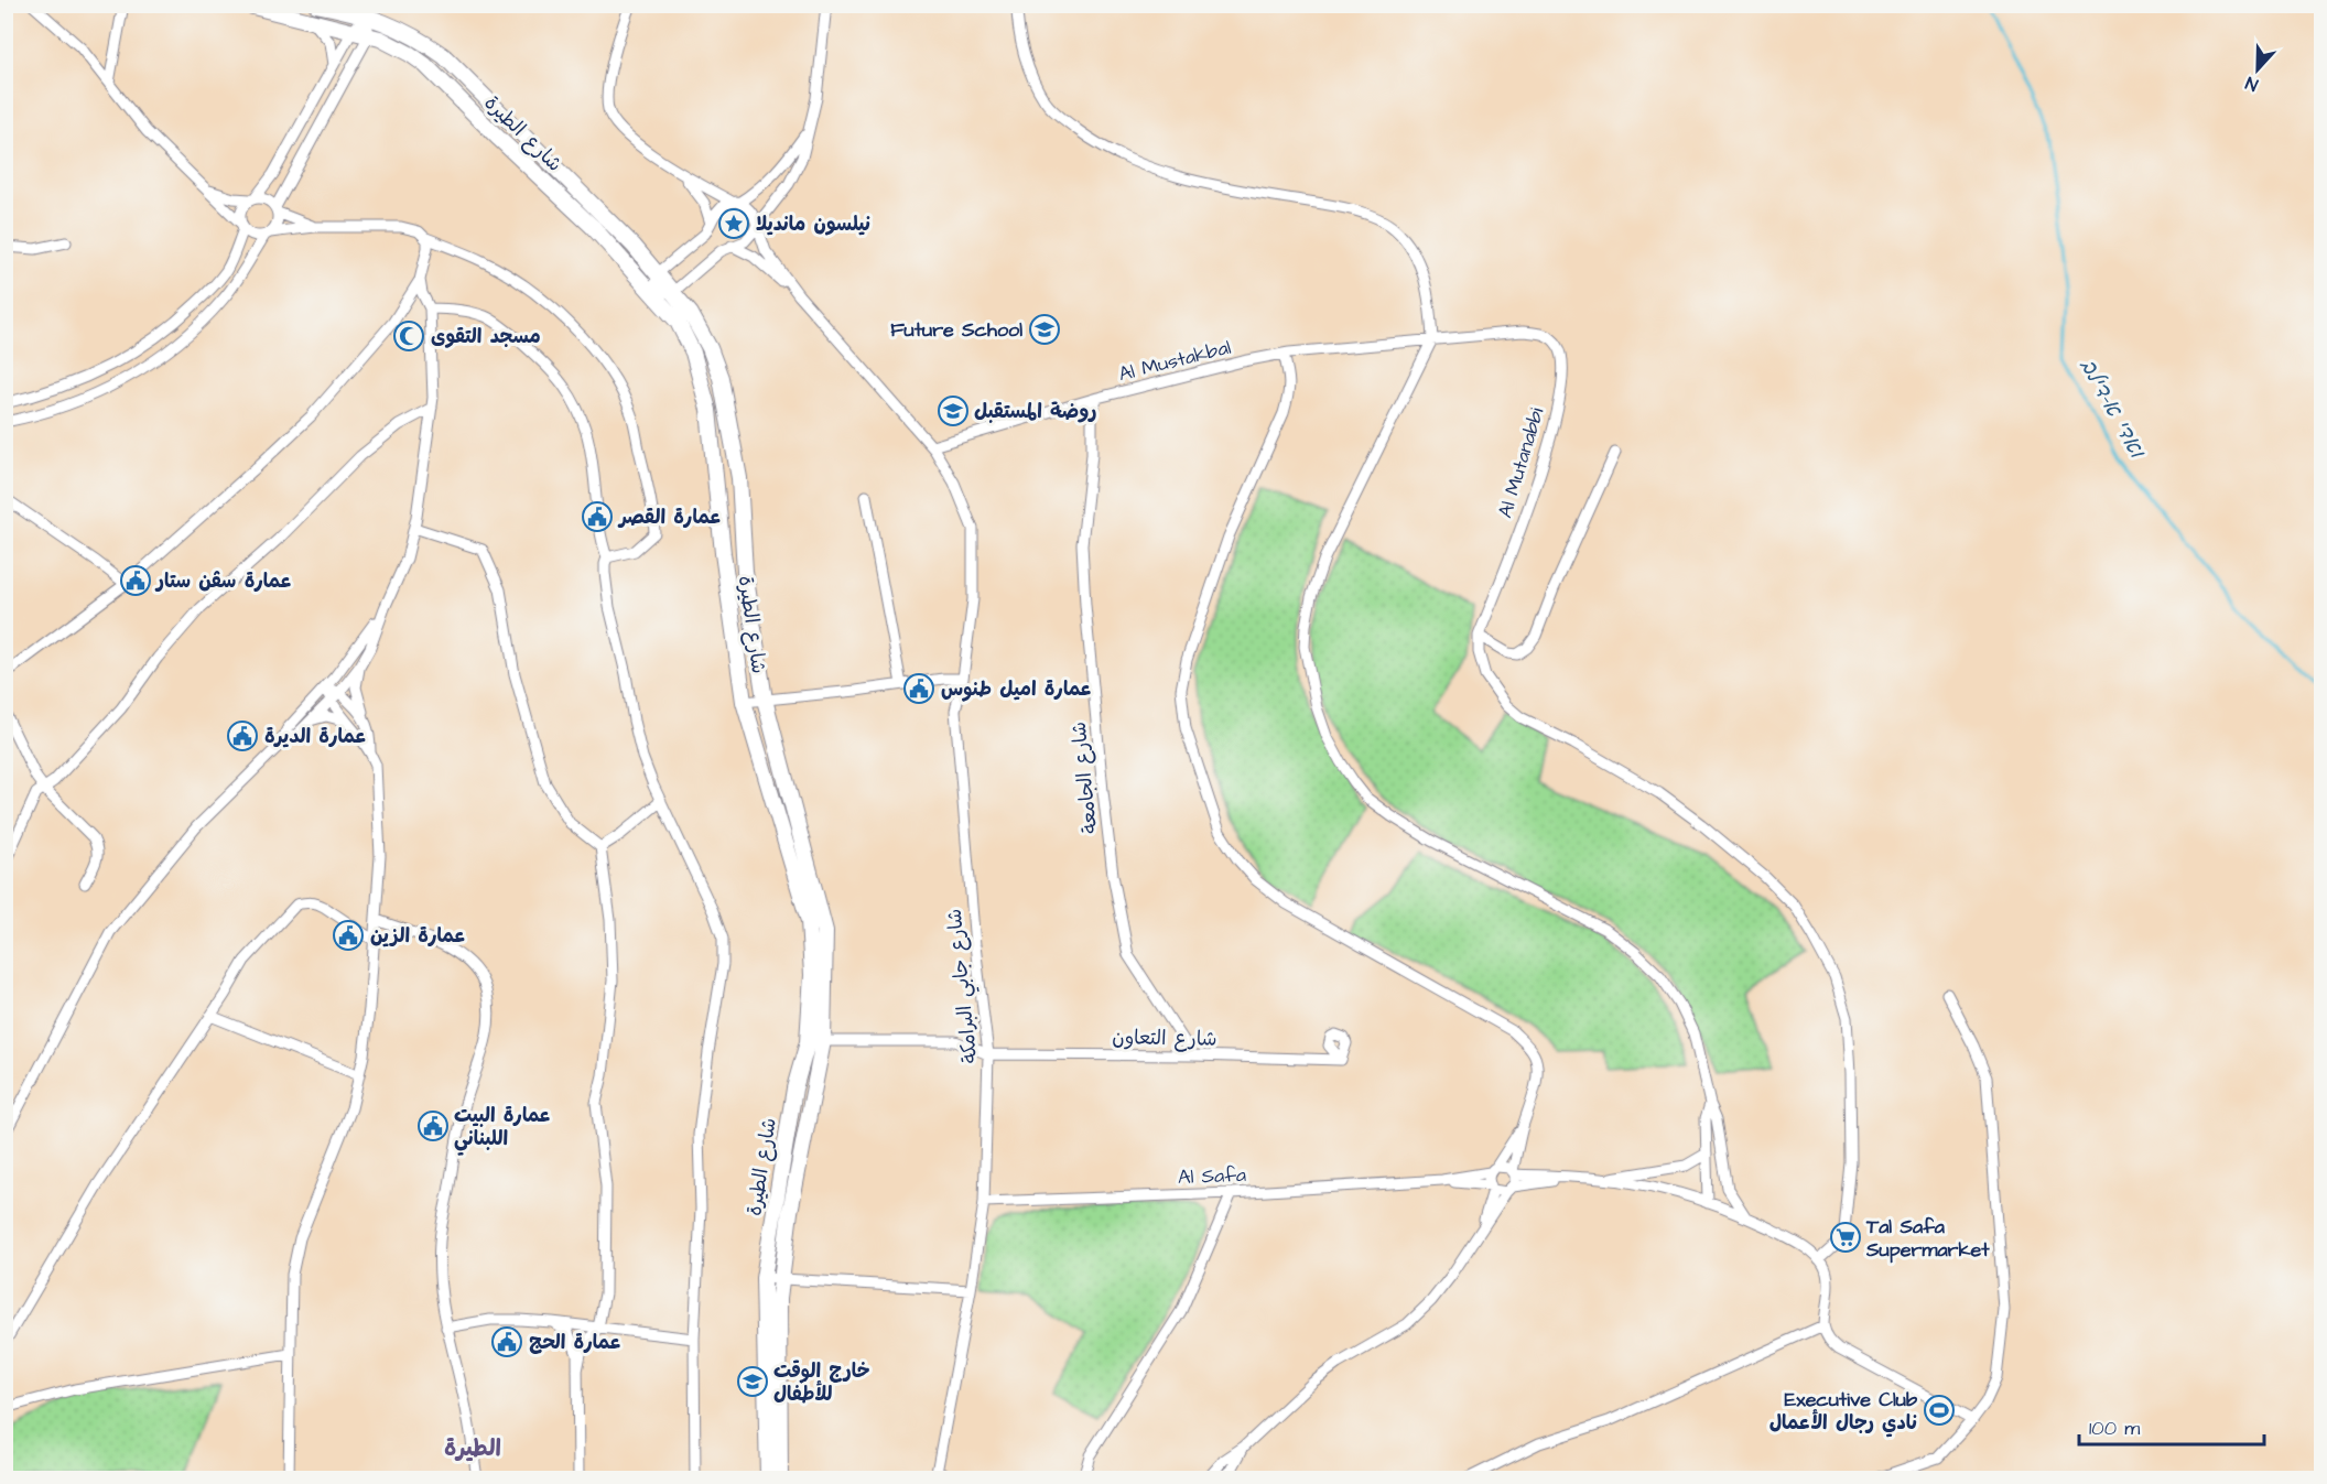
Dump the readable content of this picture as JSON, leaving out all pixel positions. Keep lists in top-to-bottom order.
{
  "streets": {
    "main road": ["شارع الطيرة"],
    "street": [
      "Al Mustakbal",
      "Al Mutanabbi",
      "شارع الجامعة",
      "شارع جابي البرامكة",
      "شارع التعاون",
      "Al Safa"
    ]
  },
  "crossings": [
    ["Al Mustakbal", "Al Mutanabbi"],
    ["Al Mustakbal", "شارع الجامعة"],
    ["Al Mustakbal", "شارع جابي البرامكة"],
    ["شارع الجامعة", "شارع التعاون"],
    ["شارع جابي البرامكة", "شارع التعاون"],
    ["شارع جابي البرامكة", "Al Safa"]
  ],
  "districts": ["الطيرة"],
  "water": ["ואדי א-דילב"],
  "places": {
    "place": ["نيلسون مانديلا"],
    "school or university": ["Future School", "روضة المستقبل", "خارج الوقت للأطفال"],
    "mosque": ["مسجد التقوى"],
    "public building": [
      "عمارة القصر",
      "عمارة سڤن ستار",
      "عمارة اميل طنوس",
      "عمارة الديرة",
      "عمارة الزين",
      "عمارة البيت اللبناني",
      "عمارة الحج"
    ],
    "supermarket": ["Tal Safa Supermarket"],
    "sports": ["Executive Club نادي رجال الأعمال"]
  },
  "scale_bar": "100 m",
  "north": "bottom"
}
